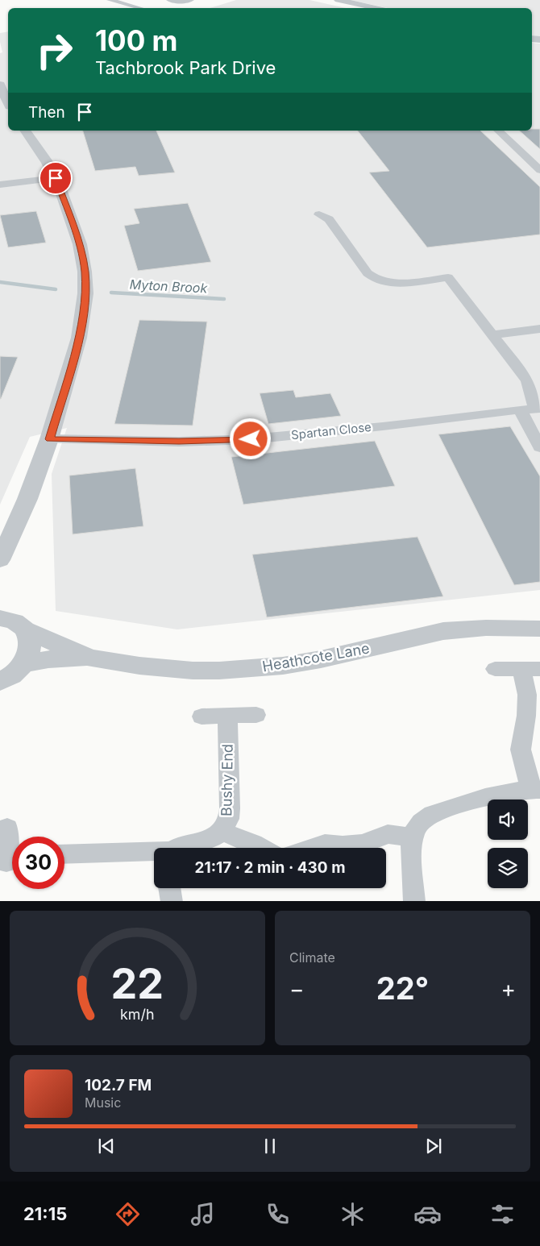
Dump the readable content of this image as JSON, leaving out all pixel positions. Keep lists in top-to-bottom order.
{
  "streets": {
    "street": ["Spartan Close", "Heathcote Lane", "Bushy End"]
  },
  "water": ["Myton Brook"],
  "page": {
    "turn": ["100 m", "Tachbrook Park Drive"],
    "then": "Then",
    "limit": "30",
    "trip": "21:17 · 2 min · 430 m",
    "tile": "Climate",
    "heat": ["−", "22°", "+"],
    "song": ["102.7 FM", "Music"],
    "tabs": "21:15",
    "gauge": ["22", "km/h"]
  }
}
